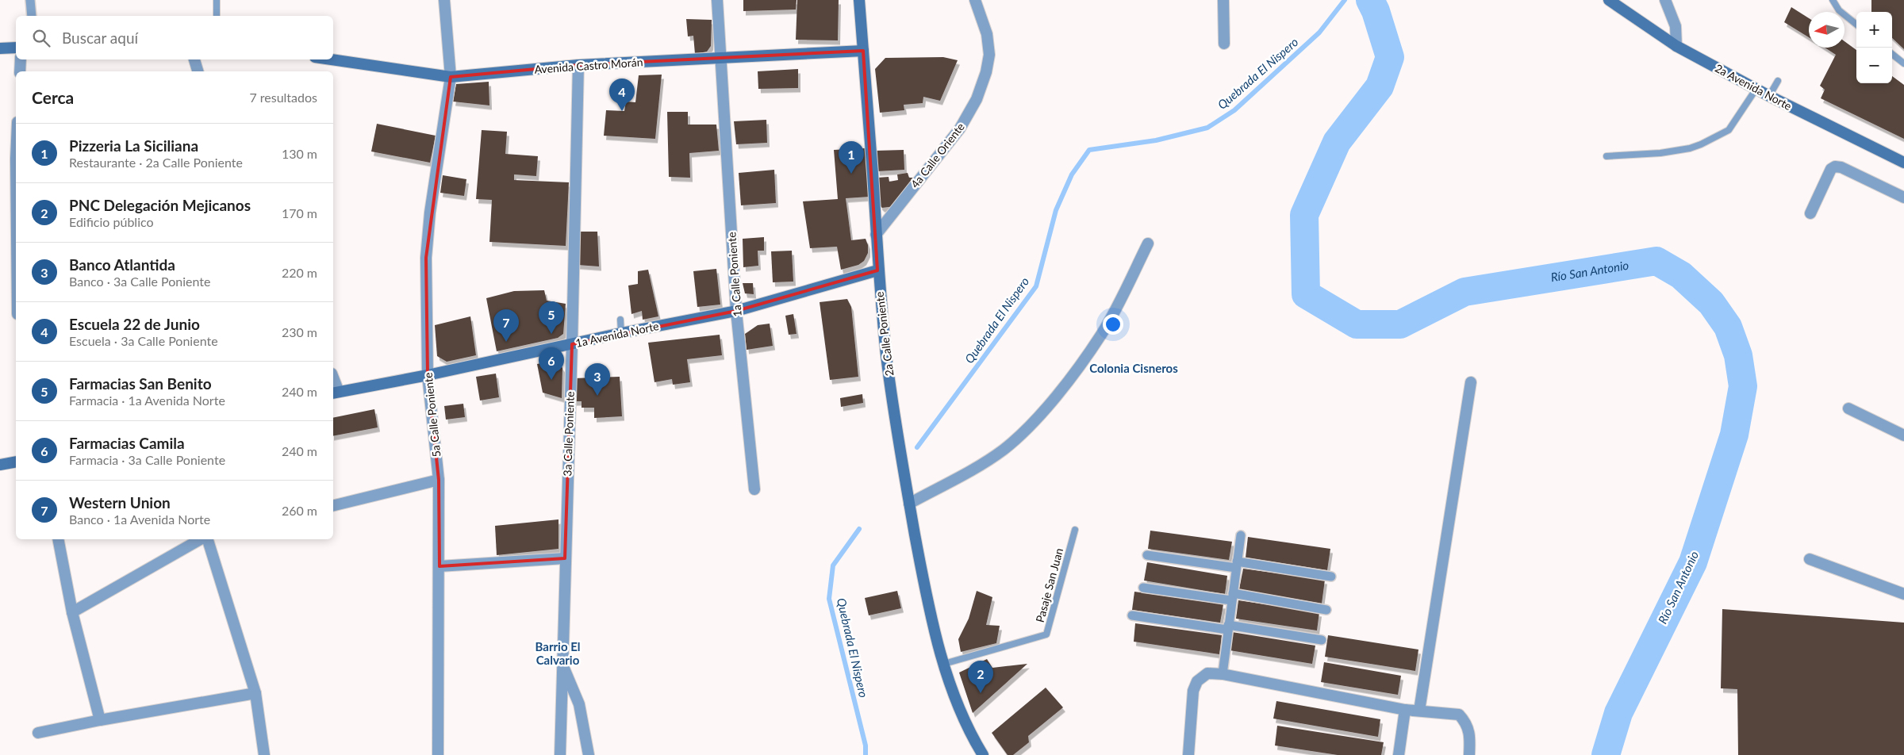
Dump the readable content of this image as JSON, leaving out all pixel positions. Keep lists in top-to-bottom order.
{
  "streets": {
    "main road": [
      "Avenida Castro Morán",
      "2a Avenida Norte",
      "2a Calle Poniente",
      "1a Avenida Norte"
    ],
    "street": [
      "4a Calle Oriente",
      "1a Calle Poniente",
      "5a Calle Poniente",
      "3a Calle Poniente"
    ],
    "lane": ["Pasaje San Juan"]
  },
  "crossings": [
    ["Avenida Castro Morán", "1a Calle Poniente"],
    ["Avenida Castro Morán", "2a Calle Poniente"],
    ["Avenida Castro Morán", "5a Calle Poniente"],
    ["Avenida Castro Morán", "3a Calle Poniente"],
    ["4a Calle Oriente", "2a Calle Poniente"],
    ["1a Calle Poniente", "1a Avenida Norte"],
    ["2a Calle Poniente", "1a Avenida Norte"],
    ["2a Calle Poniente", "Pasaje San Juan"],
    ["1a Avenida Norte", "5a Calle Poniente"],
    ["1a Avenida Norte", "3a Calle Poniente"]
  ],
  "districts": ["Colonia Cisneros", "Barrio El Calvario"],
  "water": ["Quebrada El Nispero", "Río San Antonio"],
  "north": "left",
  "page": {
    "map_buttons": ["+", "−"],
    "search": "Buscar aquí",
    "heading": ["Cerca", "7 resultados"],
    "pins": [
      "4",
      "1",
      "5",
      "7",
      "6",
      "3",
      "2"
    ],
    "list": [
      {
        "mark": "1",
        "name": "Pizzeria La Siciliana",
        "note": "Restaurante · 2a Calle Poniente",
        "value": "130 m"
      },
      {
        "mark": "2",
        "name": "PNC Delegación Mejicanos",
        "note": "Edificio público",
        "value": "170 m"
      },
      {
        "mark": "3",
        "name": "Banco Atlantida",
        "note": "Banco · 3a Calle Poniente",
        "value": "220 m"
      },
      {
        "mark": "4",
        "name": "Escuela 22 de Junio",
        "note": "Escuela · 3a Calle Poniente",
        "value": "230 m"
      },
      {
        "mark": "5",
        "name": "Farmacias San Benito",
        "note": "Farmacia · 1a Avenida Norte",
        "value": "240 m"
      },
      {
        "mark": "6",
        "name": "Farmacias Camila",
        "note": "Farmacia · 3a Calle Poniente",
        "value": "240 m"
      },
      {
        "mark": "7",
        "name": "Western Union",
        "note": "Banco · 1a Avenida Norte",
        "value": "260 m"
      }
    ]
  }
}
